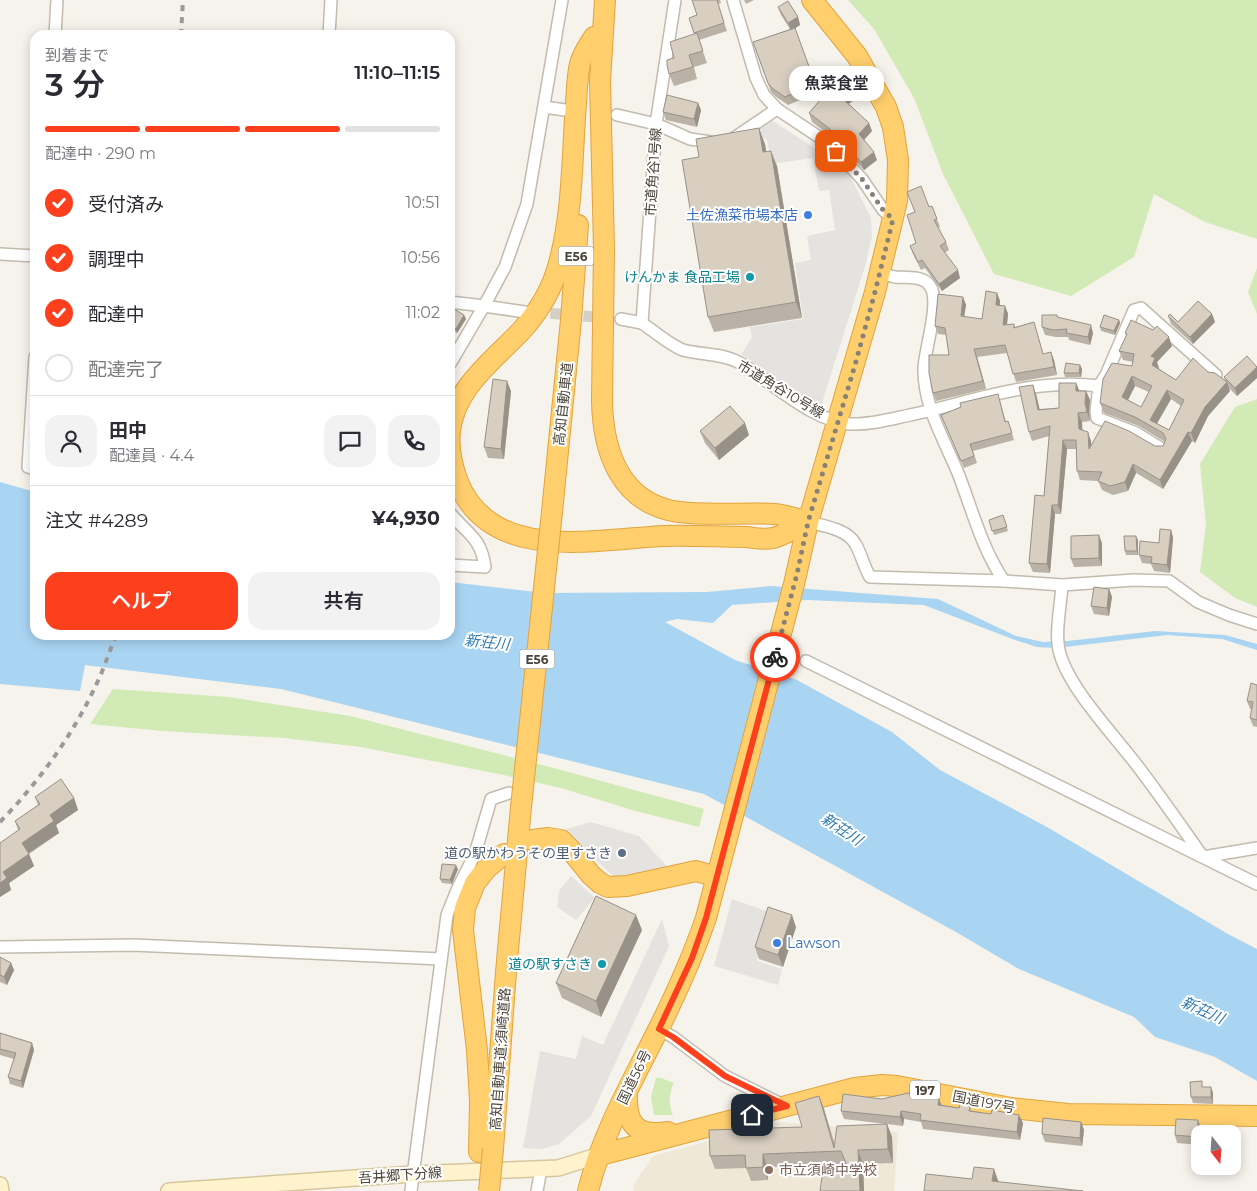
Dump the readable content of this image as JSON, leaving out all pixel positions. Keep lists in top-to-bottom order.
{
  "streets": {
    "highway": [
      "E56",
      "高知自動車道",
      "高知自動車道;須崎道路",
      "国道56号",
      "197",
      "国道197号"
    ],
    "main road": ["吾井郷下分線"],
    "street": ["市道角谷1号線", "市道角谷10号線"]
  },
  "crossings": [
    ["市道角谷1号線", "市道角谷10号線"],
    ["市道角谷10号線", "国道56号"],
    ["高知自動車道", "高知自動車道;須崎道路"],
    ["国道56号", "国道197号"],
    ["国道56号", "吾井郷下分線"],
    ["国道197号", "吾井郷下分線"]
  ],
  "water": ["新荘川"],
  "places": [
    "魚菜食堂",
    "土佐漁菜市場本店",
    "けんかま 食品工場",
    "道の駅かわうその里すさき",
    "Lawson",
    "道の駅すさき",
    "市立須崎中学校"
  ],
  "north": "bottom",
  "page": {
    "heading": ["3 分", "到着まで", "11:10–11:15"],
    "panel": [
      "田中",
      "配達員 · 4.4",
      "注文 #4289",
      "¥4,930"
    ],
    "bubble": "魚菜食堂",
    "bar": "配達中 · 290 m",
    "list": [
      ["受付済み", "10:51"],
      ["調理中", "10:56"],
      ["配達中", "11:02"],
      "配達完了"
    ],
    "buttons": ["ヘルプ", "共有"]
  }
}
